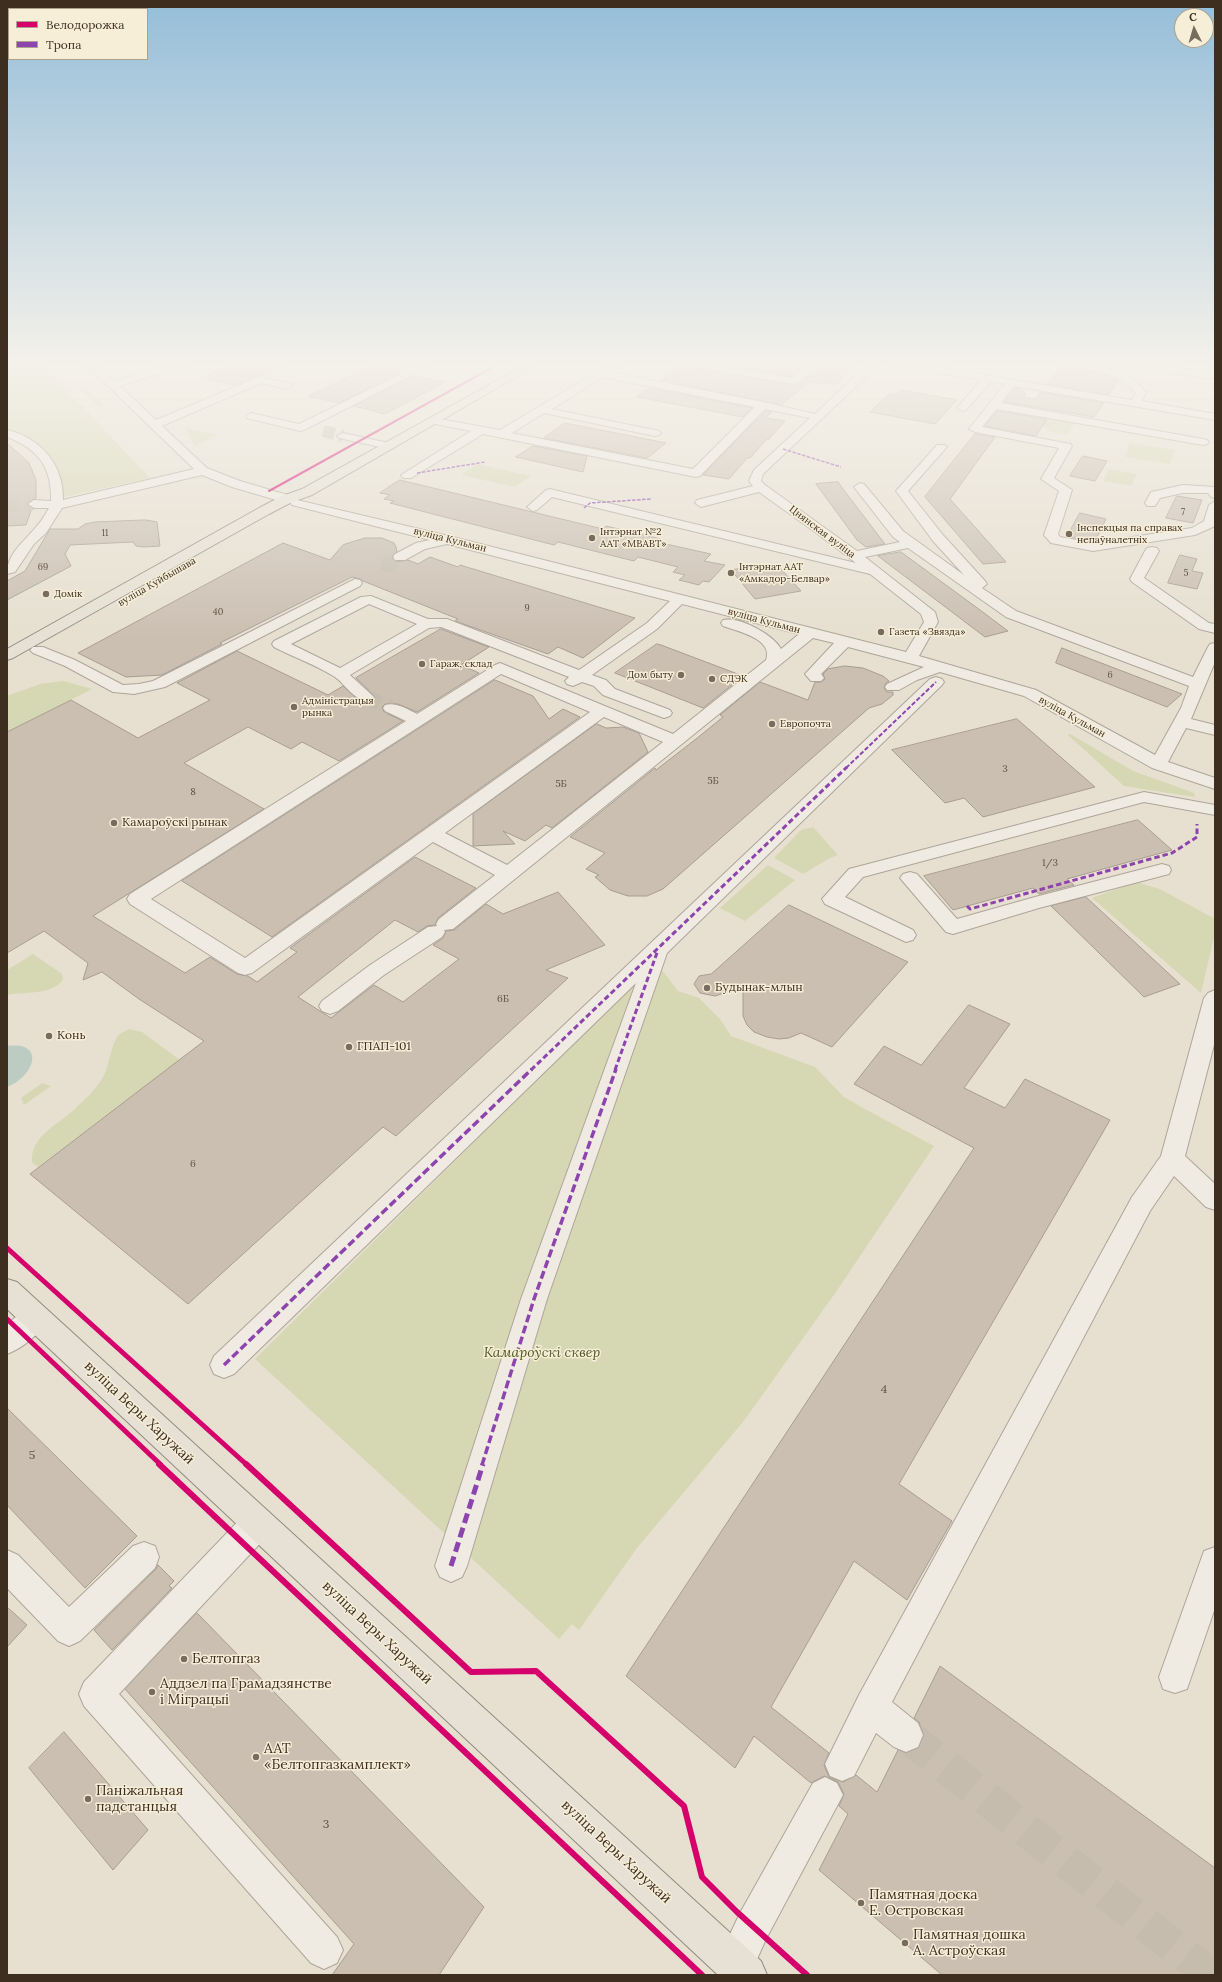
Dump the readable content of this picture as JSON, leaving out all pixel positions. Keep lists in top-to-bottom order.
{
  "streets": {
    "main road": ["вуліца Куйбышава", "вуліца Веры Харужай"],
    "street": ["Цнянская вуліца", "вуліца Кульман"]
  },
  "crossings": [
    ["Цнянская вуліца", "вуліца Кульман"],
    ["вуліца Кульман", "вуліца Куйбышава"]
  ],
  "parks": ["Камароўскі сквер"],
  "places": [
    "Інспекцыя па справах непаўналетніх",
    "Інтэрнат №2 ААТ «МВАВТ»",
    "Інтэрнат ААТ «Амкадор-Белвар»",
    "Домік",
    "Газета «Звязда»",
    "Гараж, склад",
    "Дом быту",
    "СДЭК",
    "Адміністрацыя рынка",
    "Европочта",
    "Камароўскі рынак",
    "Будынак-млын",
    "Конь",
    "ГПАП-101",
    "Белтопгаз",
    "Аддзел па Грамадзянстве і Міграцыі",
    "ААТ «Белтопгазкамплект»",
    "Паніжальная падстанцыя",
    "Памятная доска Е. Островская",
    "Памятная дошка А. Астроўская"
  ],
  "house_numbers": [
    "7",
    "11",
    "69",
    "5",
    "9",
    "40",
    "6",
    "3",
    "5Б",
    "5Б",
    "8",
    "1/3",
    "6Б",
    "6",
    "4",
    "5",
    "3"
  ],
  "legend": ["Велодорожка", "Тропа"],
  "north": "top"
}
